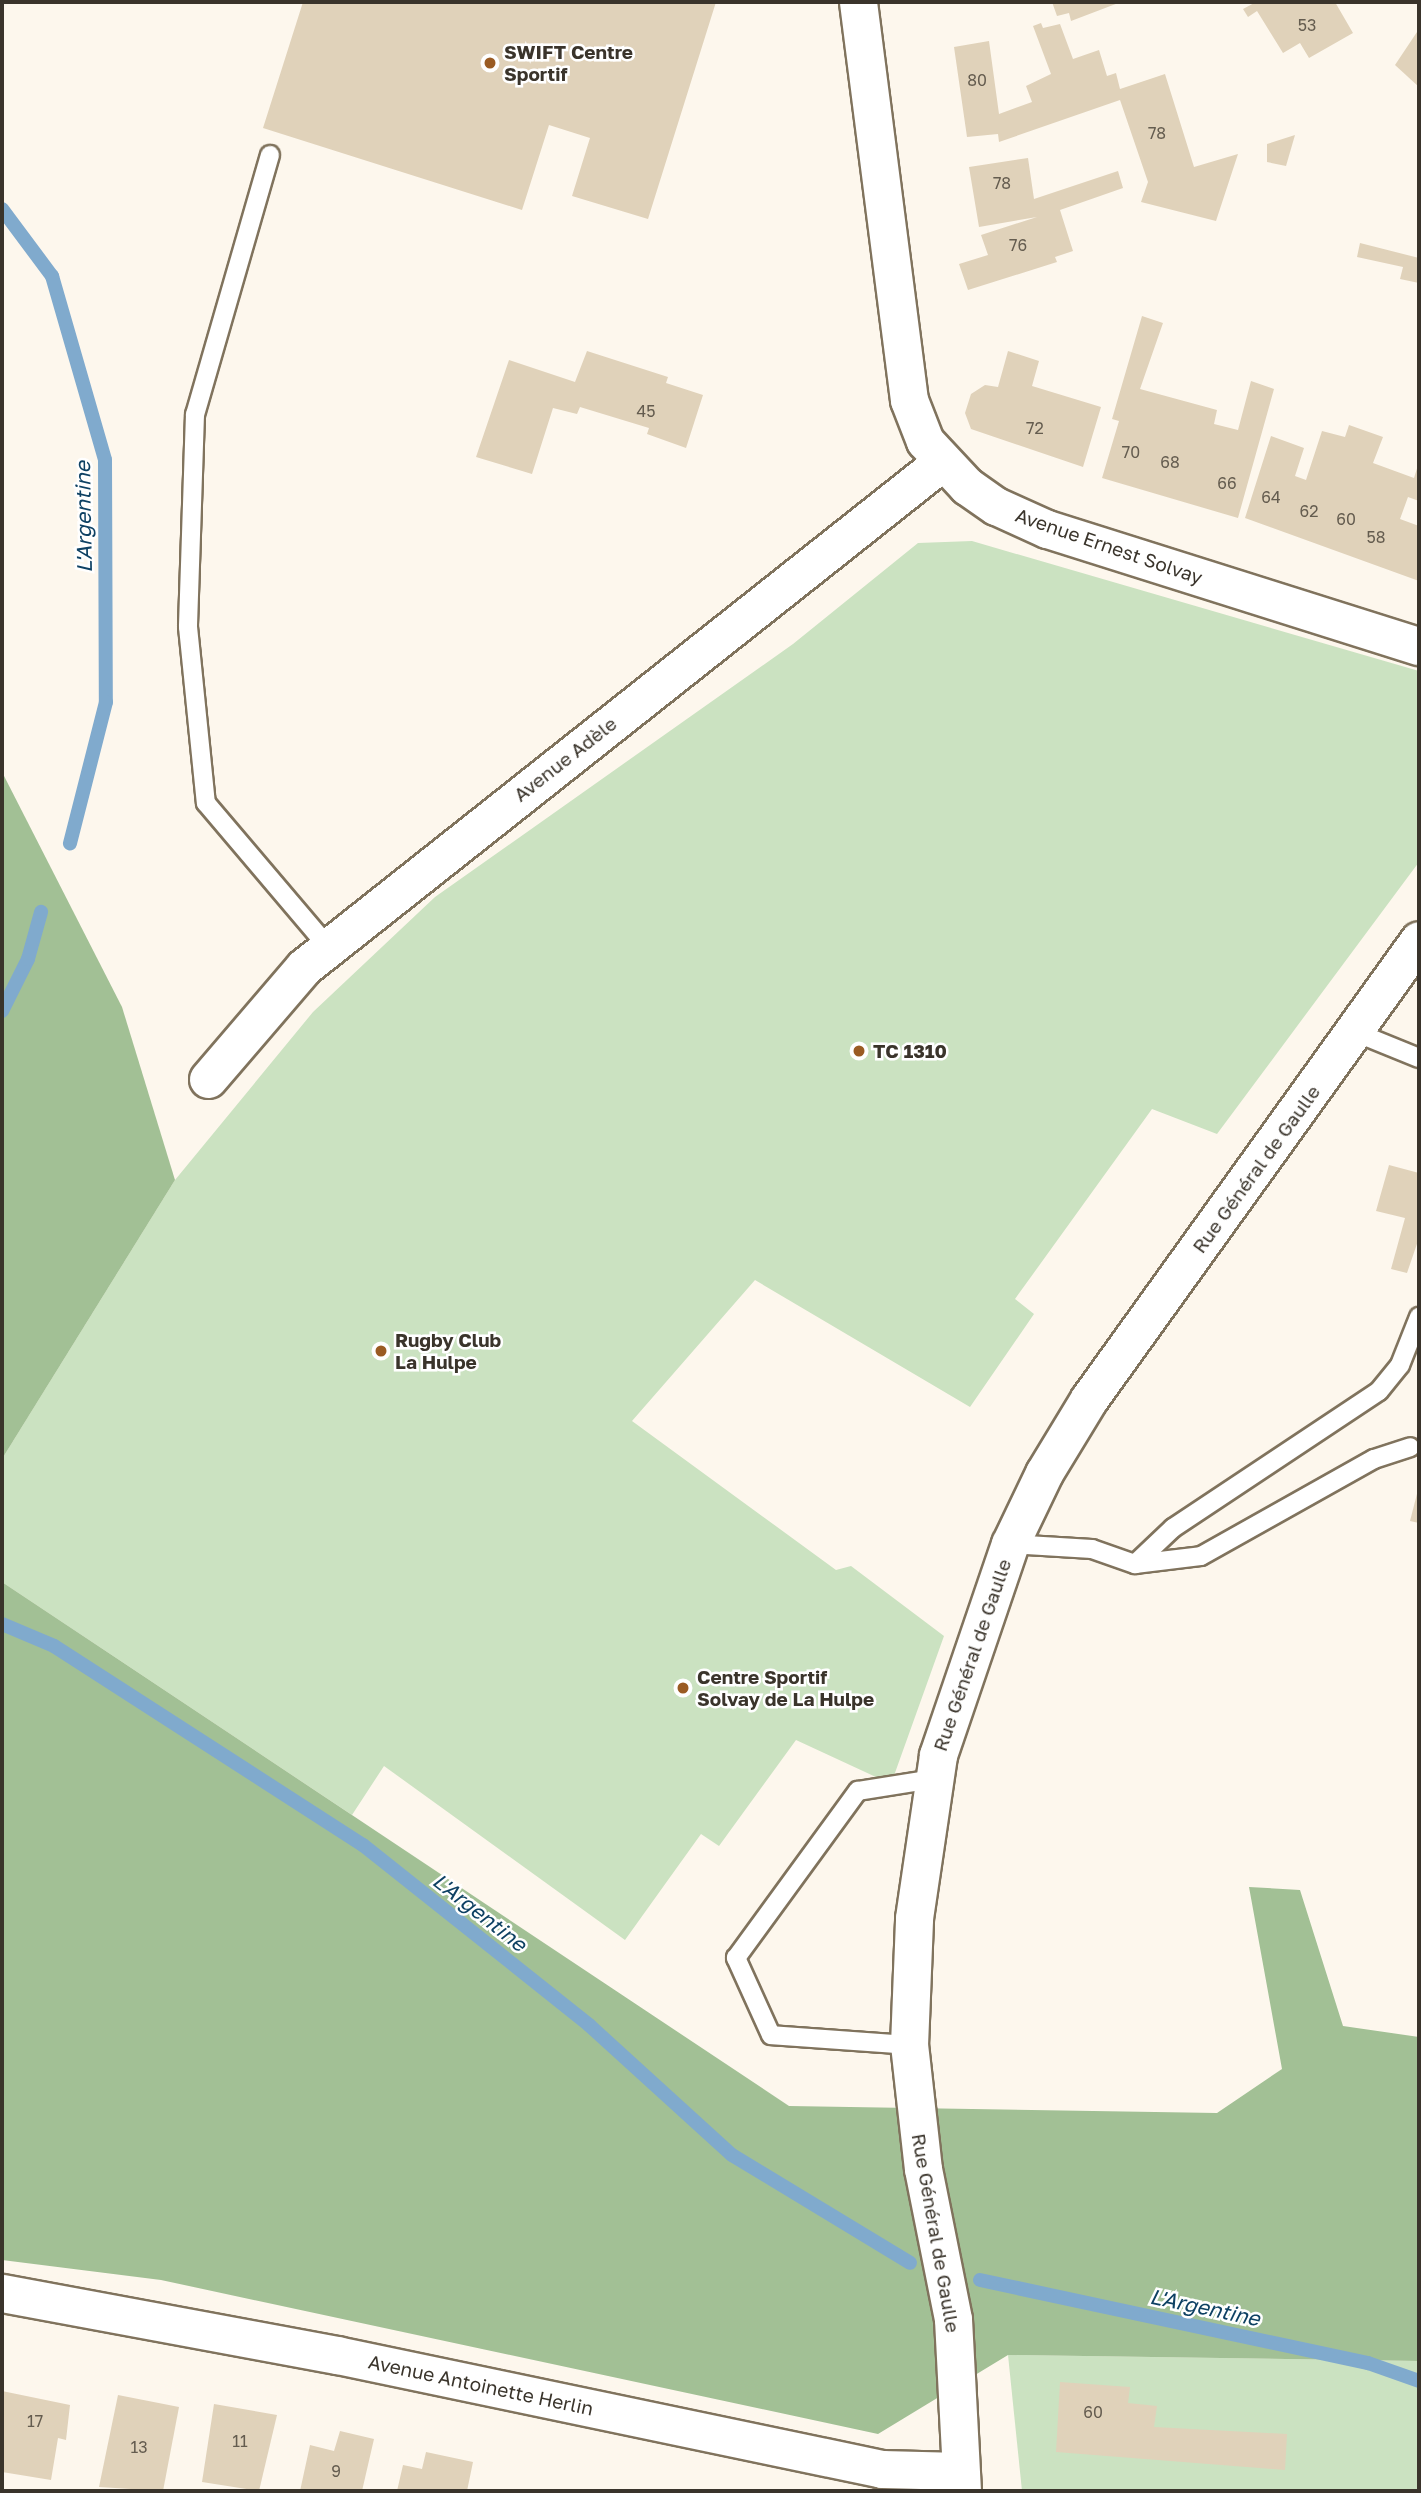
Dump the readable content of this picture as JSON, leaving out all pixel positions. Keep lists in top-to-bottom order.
{
  "streets": {
    "street": [
      "Avenue Ernest Solvay",
      "Avenue Adèle",
      "Rue Général de Gaulle",
      "Avenue Antoinette Herlin"
    ]
  },
  "crossings": [
    ["Avenue Ernest Solvay", "Avenue Adèle"],
    ["Rue Général de Gaulle", "Avenue Antoinette Herlin"]
  ],
  "water": ["L'Argentine"],
  "places": [
    "SWIFT Centre Sportif",
    "TC 1310",
    "Rugby Club La Hulpe",
    "Centre Sportif Solvay de La Hulpe"
  ],
  "house_numbers": [
    "53",
    "80",
    "78",
    "78",
    "76",
    "45",
    "72",
    "70",
    "68",
    "66",
    "64",
    "62",
    "60",
    "58",
    "60",
    "17",
    "11",
    "13",
    "9"
  ]
}
